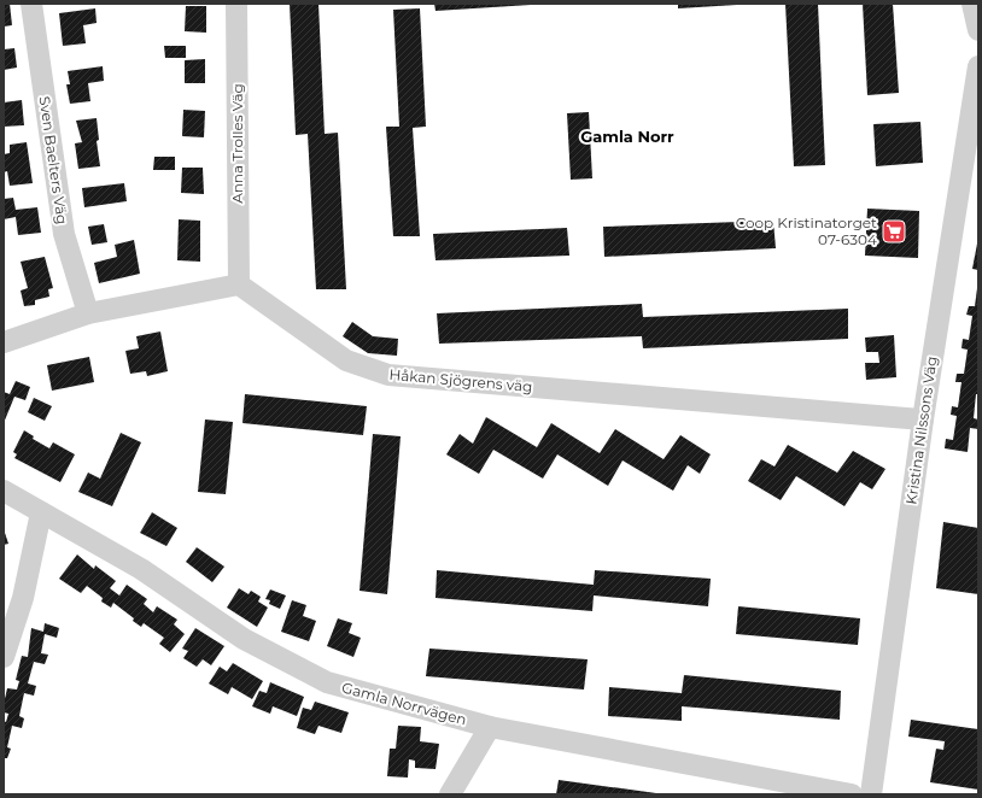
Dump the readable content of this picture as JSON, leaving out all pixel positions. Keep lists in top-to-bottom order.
{
  "streets": {
    "street": [
      "Anna Trolles Väg",
      "Sven Baelters Väg",
      "Håkan Sjögrens väg",
      "Kristina Nilssons Väg",
      "Gamla Norrvägen"
    ]
  },
  "crossings": [
    ["Anna Trolles Väg", "Håkan Sjögrens väg"],
    ["Håkan Sjögrens väg", "Kristina Nilssons Väg"]
  ],
  "districts": ["Gamla Norr"],
  "places": {
    "supermarket": ["Coop Kristinatorget 07-6304"]
  }
}
